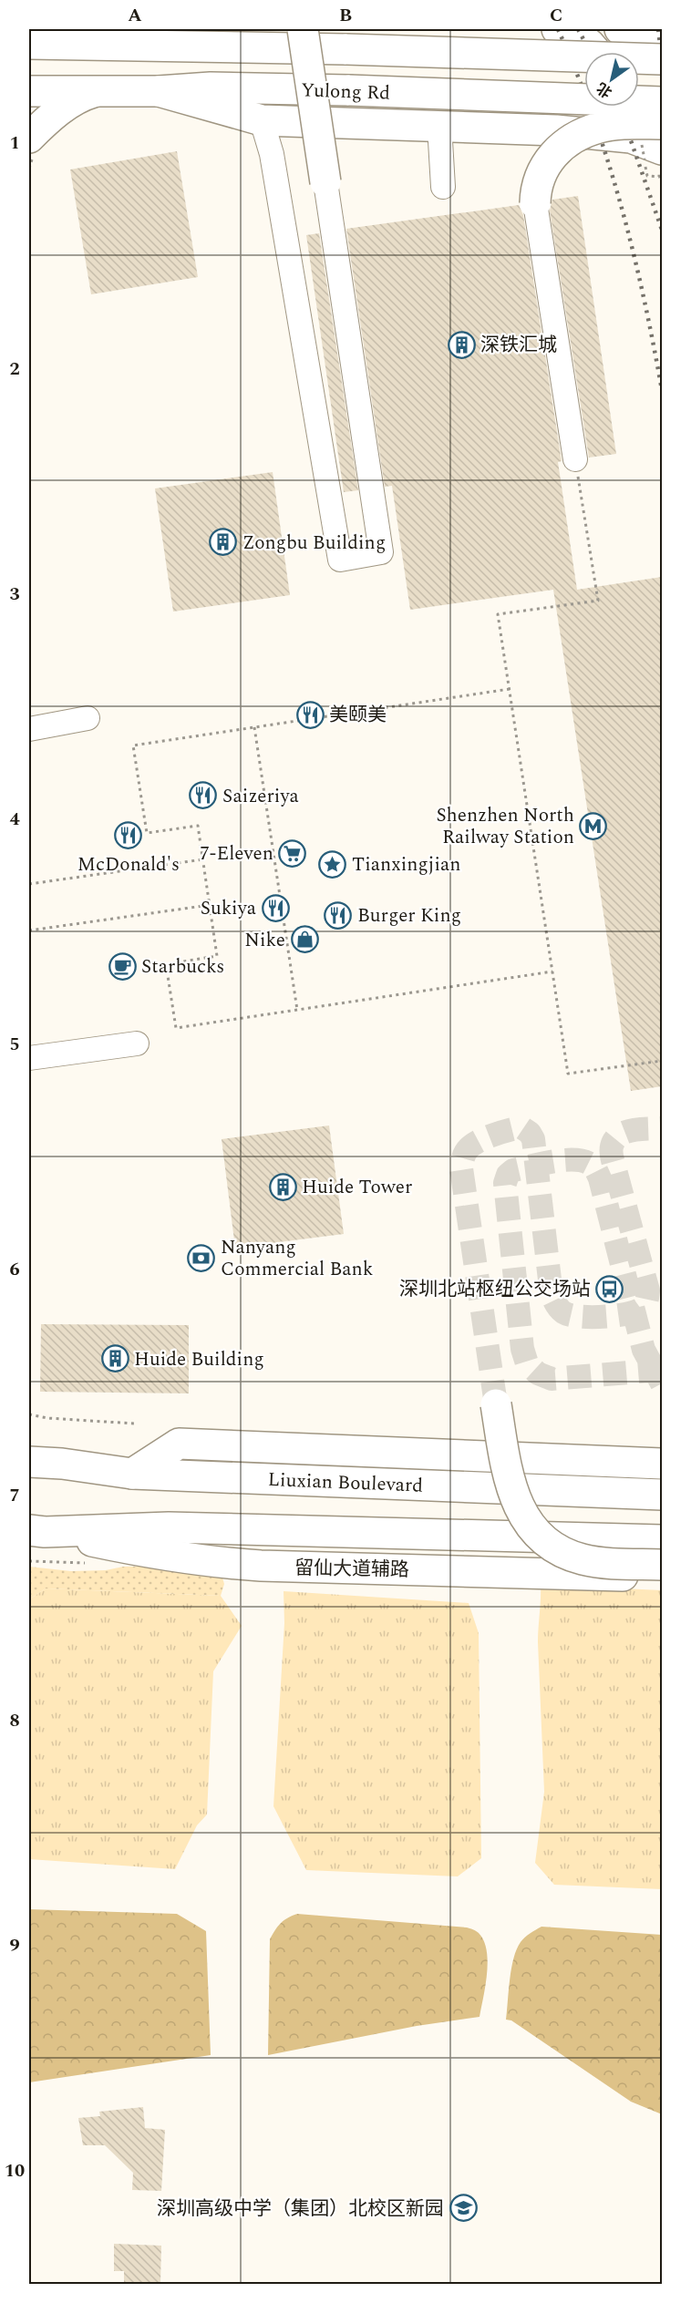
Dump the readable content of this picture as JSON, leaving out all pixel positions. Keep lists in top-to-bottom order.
{
  "streets": {
    "main road": ["Yulong Rd", "Liuxian Boulevard", "留仙大道辅路"]
  },
  "places": {
    "building": [
      "深铁汇城",
      "Zongbu Building",
      "Huide Tower",
      "Huide Building"
    ],
    "restaurant": [
      "美颐美",
      "Saizeriya",
      "McDonald's",
      "Sukiya",
      "Burger King"
    ],
    "metro station": ["Shenzhen North Railway Station"],
    "supermarket": ["7-Eleven"],
    "place": ["Tianxingjian"],
    "shop": ["Nike"],
    "cafe": ["Starbucks"],
    "bank": ["Nanyang Commercial Bank"],
    "bus stop": ["深圳北站枢纽公交场站"],
    "school or university": ["深圳高级中学（集团）北校区新园"]
  },
  "north": "bottom left",
  "grid": {
    "columns": ["A", "B", "C"],
    "rows": [
      "1",
      "2",
      "3",
      "4",
      "5",
      "6",
      "7",
      "8",
      "9",
      "10"
    ]
  }
}
